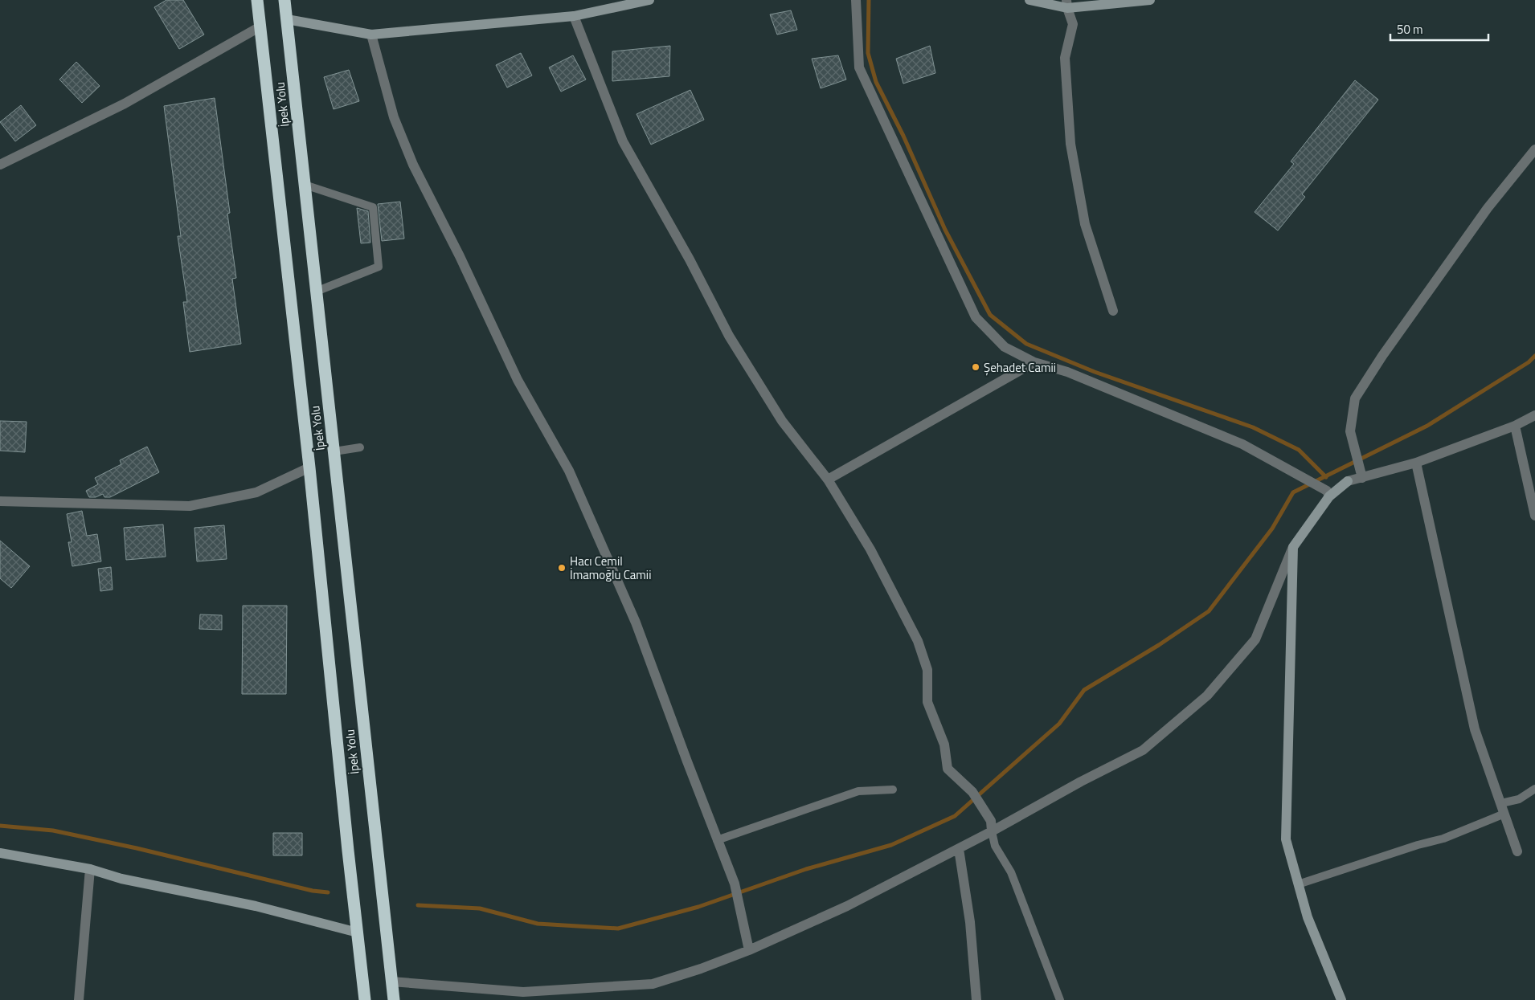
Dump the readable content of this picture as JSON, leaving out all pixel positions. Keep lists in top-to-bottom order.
{
  "streets": {
    "highway": ["İpek Yolu"]
  },
  "places": ["Şehadet Camii", "Hacı Cemil İmamoğlu Camii"],
  "scale_bar": "50 m"
}
